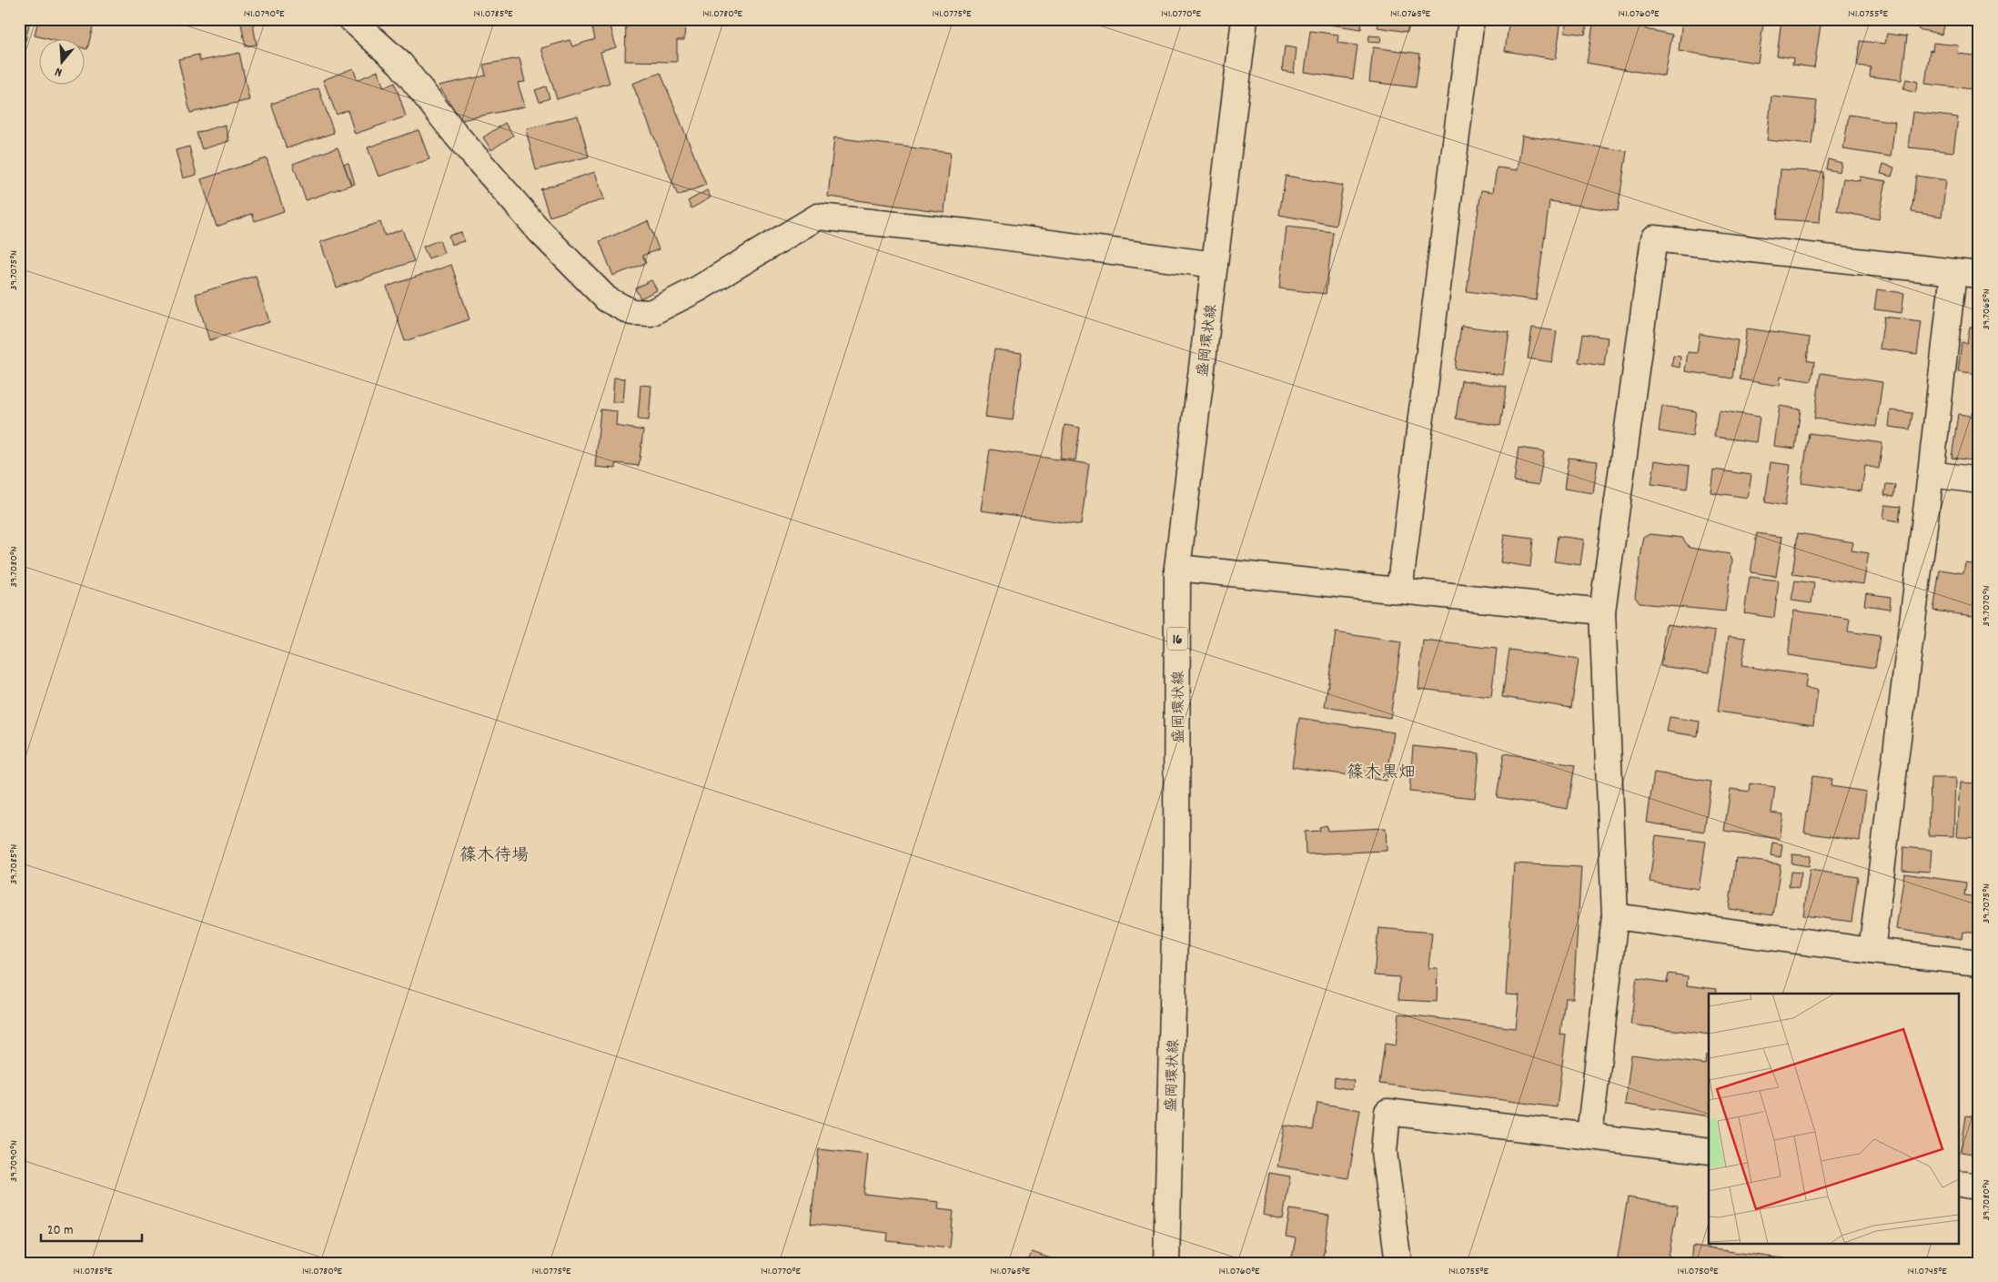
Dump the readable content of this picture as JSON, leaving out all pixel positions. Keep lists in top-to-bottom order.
{
  "streets": {
    "street": ["盛岡環状線", "16"]
  },
  "districts": ["篠木黒畑", "篠木待場"],
  "scale_bar": "20 m",
  "north": "bottom",
  "coordinates": [
    "141.0790°E",
    "141.0785°E",
    "141.0780°E",
    "141.0775°E",
    "141.0770°E",
    "141.0765°E",
    "141.0760°E",
    "141.0755°E",
    "39.7075°N",
    "39.7065°N",
    "39.7080°N",
    "39.7070°N",
    "39.7085°N",
    "39.7090°N",
    "141.0750°E",
    "141.0745°E"
  ]
}
